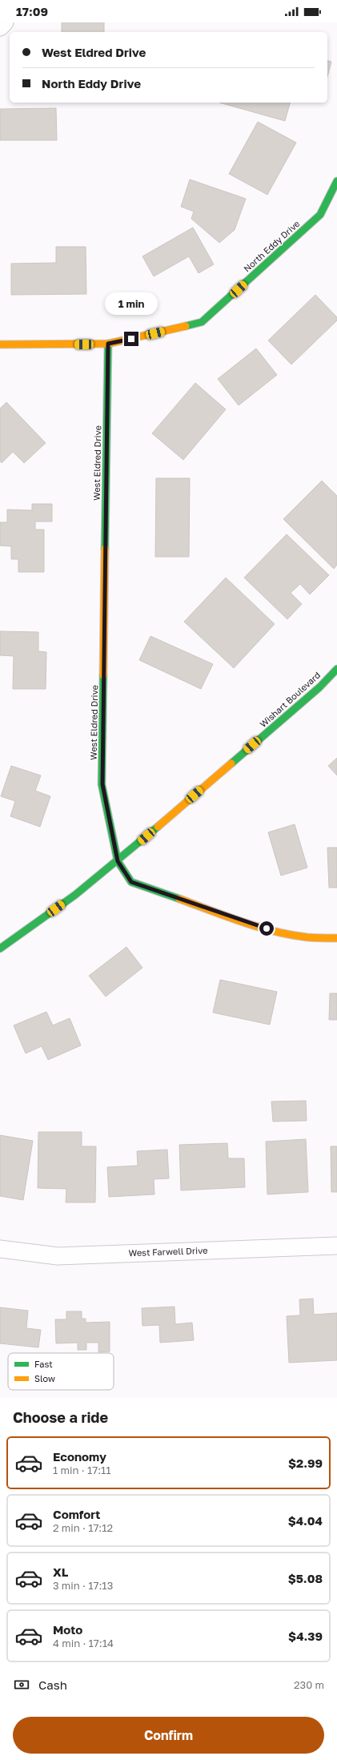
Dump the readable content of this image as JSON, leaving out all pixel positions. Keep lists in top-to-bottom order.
{
  "streets": {
    "street": [
      "North Eddy Drive",
      "West Eldred Drive",
      "Wishart Boulevard",
      "West Farwell Drive"
    ]
  },
  "crossings": [
    ["North Eddy Drive", "West Eldred Drive"],
    ["West Eldred Drive", "Wishart Boulevard"]
  ],
  "legend": ["Fast", "Slow"],
  "page": {
    "status": "17:09",
    "banner": ["West Eldred Drive", "North Eddy Drive"],
    "bubble": "1 min",
    "heading": "Choose a ride",
    "list": [
      {
        "name": "Economy",
        "note": "1 min · 17:11",
        "value": "$2.99"
      },
      {
        "name": "Comfort",
        "note": "2 min · 17:12",
        "value": "$4.04"
      },
      {
        "name": "XL",
        "note": "3 min · 17:13",
        "value": "$5.08"
      },
      {
        "name": "Moto",
        "note": "4 min · 17:14",
        "value": "$4.39"
      }
    ],
    "pay": ["Cash", "230 m"],
    "buttons": "Confirm"
  }
}
